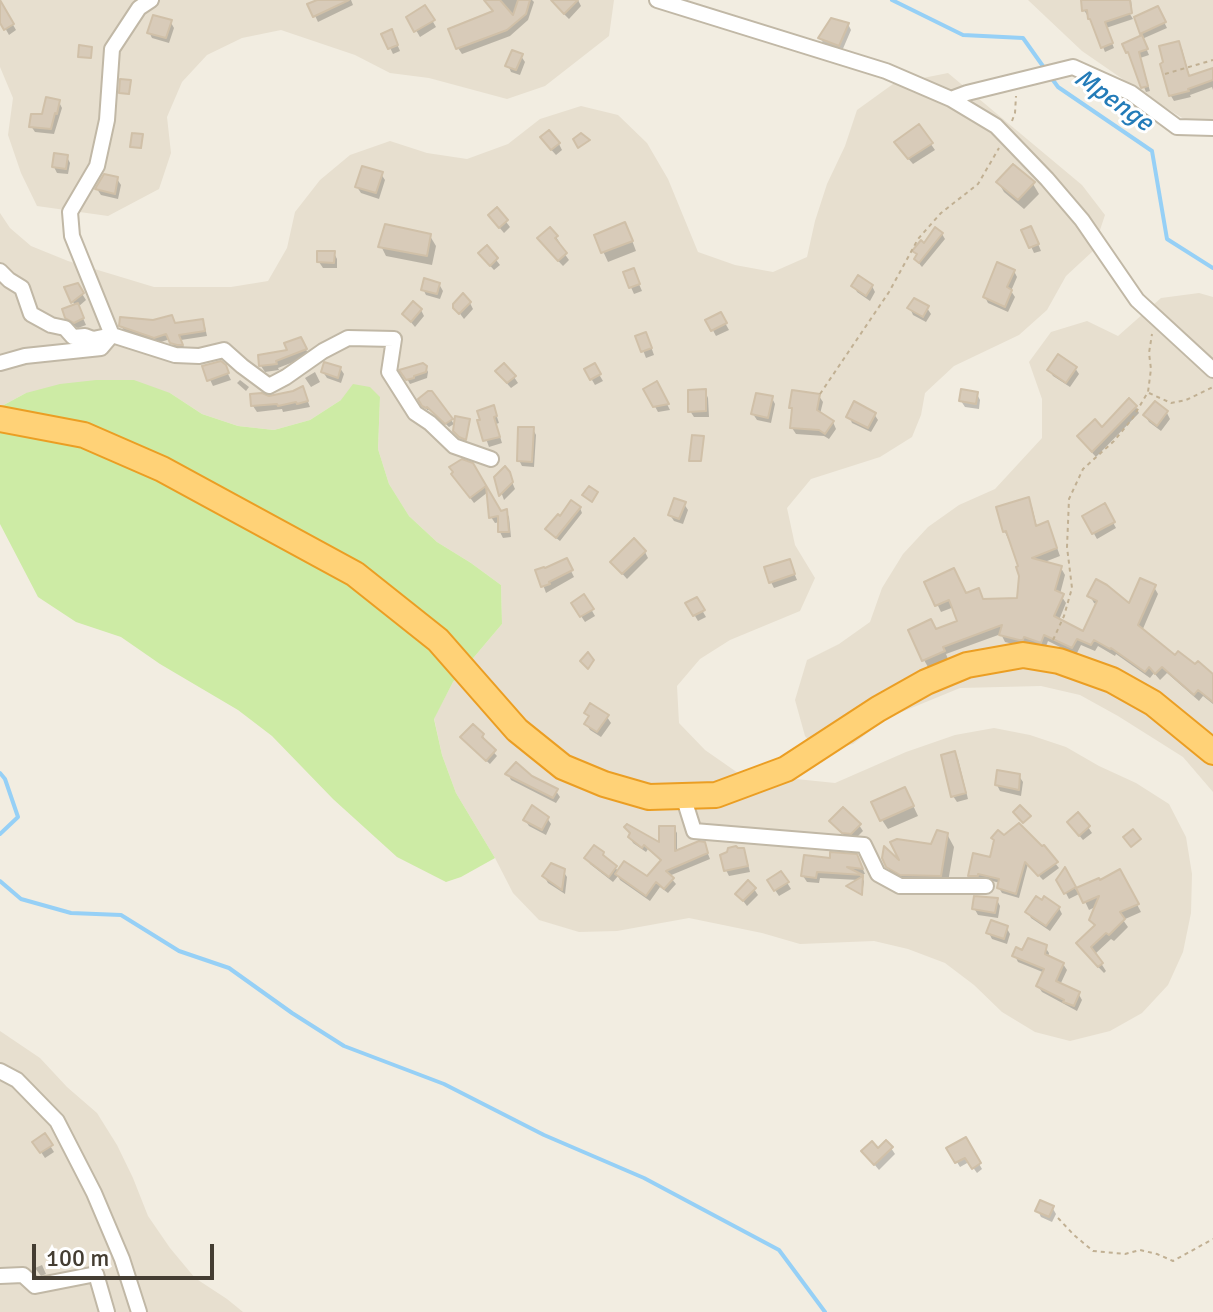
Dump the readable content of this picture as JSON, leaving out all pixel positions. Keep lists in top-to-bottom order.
{
  "water": ["Mpenge"],
  "scale_bar": "100 m"
}
